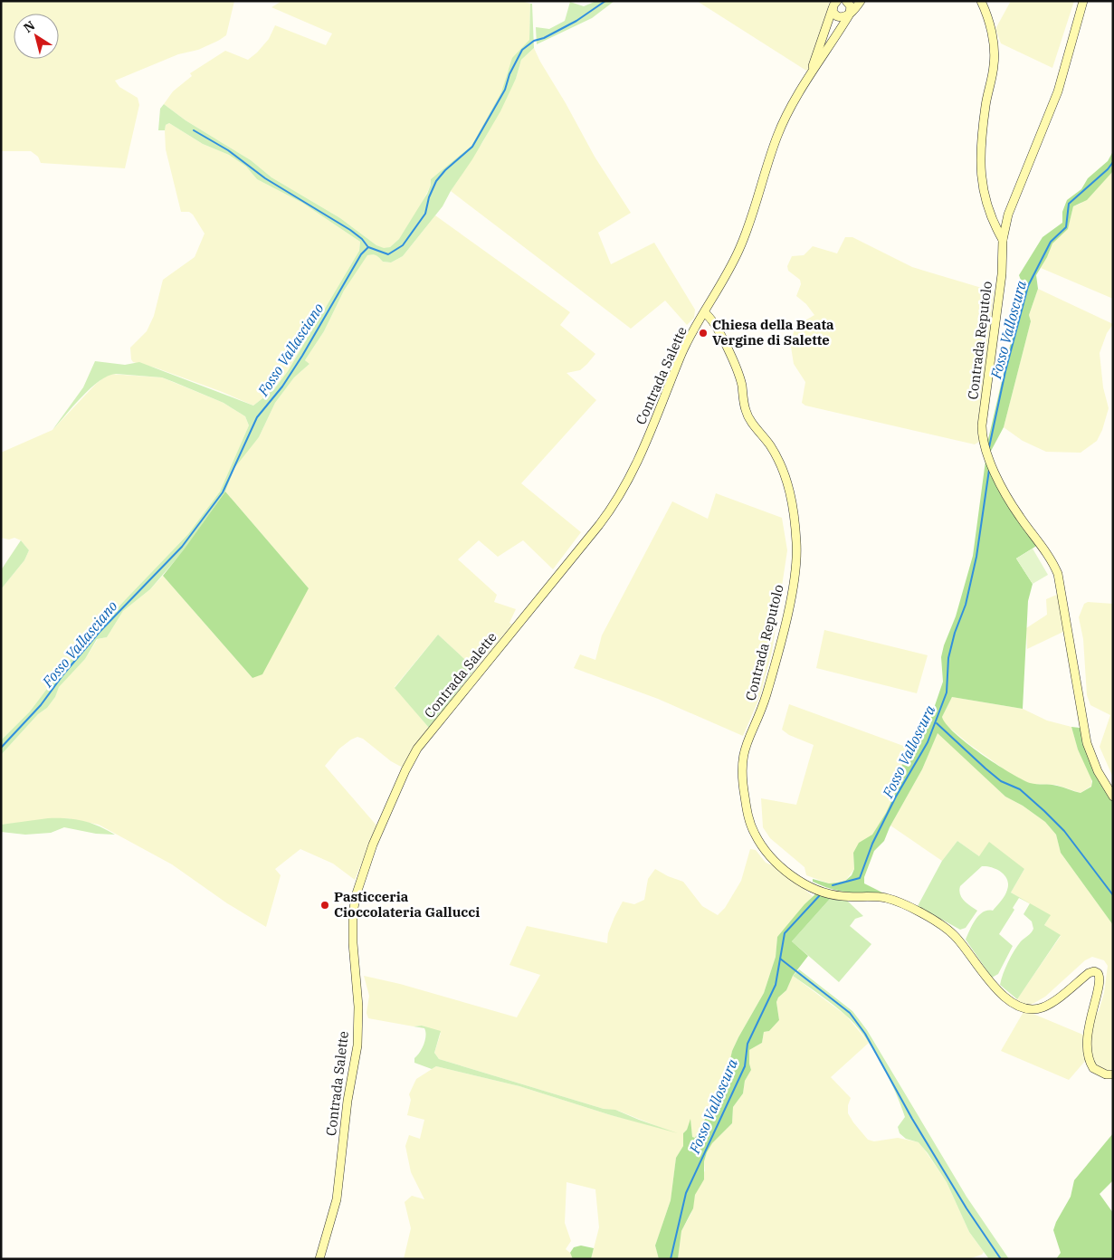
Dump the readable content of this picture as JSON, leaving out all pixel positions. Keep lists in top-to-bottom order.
{
  "streets": {
    "street": ["Contrada Reputolo", "Contrada Salette"]
  },
  "crossings": [
    ["Contrada Reputolo", "Contrada Salette"]
  ],
  "water": ["Fosso Valloscura", "Fosso Vallasciano"],
  "places": ["Chiesa della Beata Vergine di Salette", "Pasticceria Cioccolateria Gallucci"],
  "north": "top left"
}
